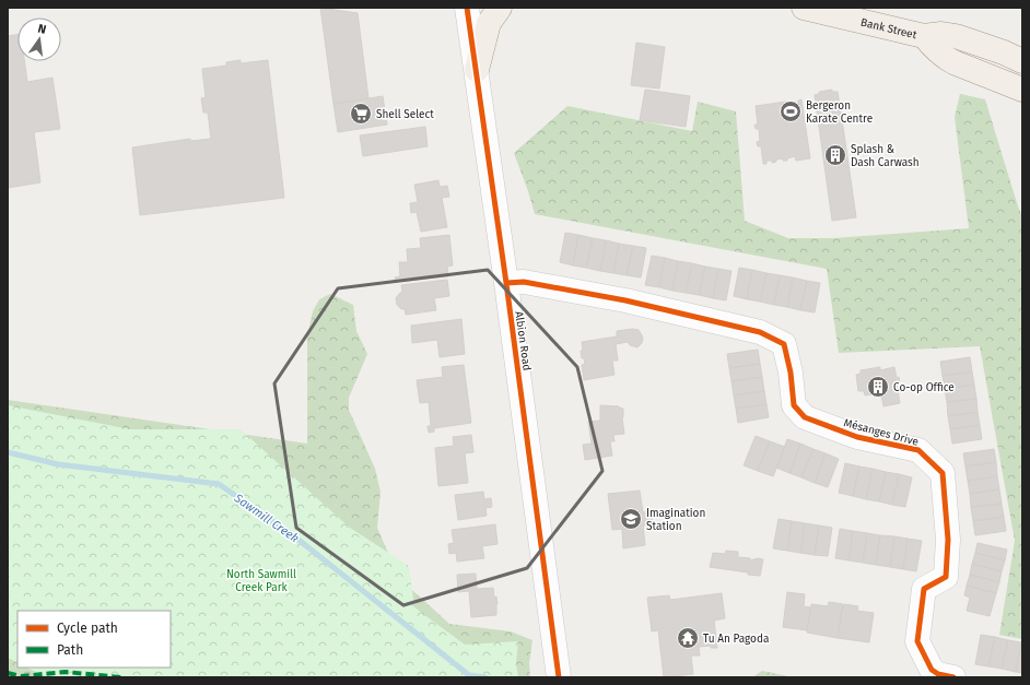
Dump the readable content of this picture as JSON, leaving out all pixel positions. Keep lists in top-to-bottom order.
{
  "streets": {
    "main road": ["Bank Street"],
    "street": ["Albion Road", "Mésanges Drive"]
  },
  "crossings": [
    ["Albion Road", "Mésanges Drive"]
  ],
  "water": ["Sawmill Creek"],
  "parks": ["North Sawmill Creek Park"],
  "places": {
    "sports": ["Bergeron Karate Centre"],
    "supermarket": ["Shell Select"],
    "building": ["Splash & Dash Carwash", "Co-op Office"],
    "school or university": ["Imagination Station"],
    "temple": ["Tu An Pagoda"]
  },
  "legend": ["Cycle path", "Path"],
  "north": "top"
}
